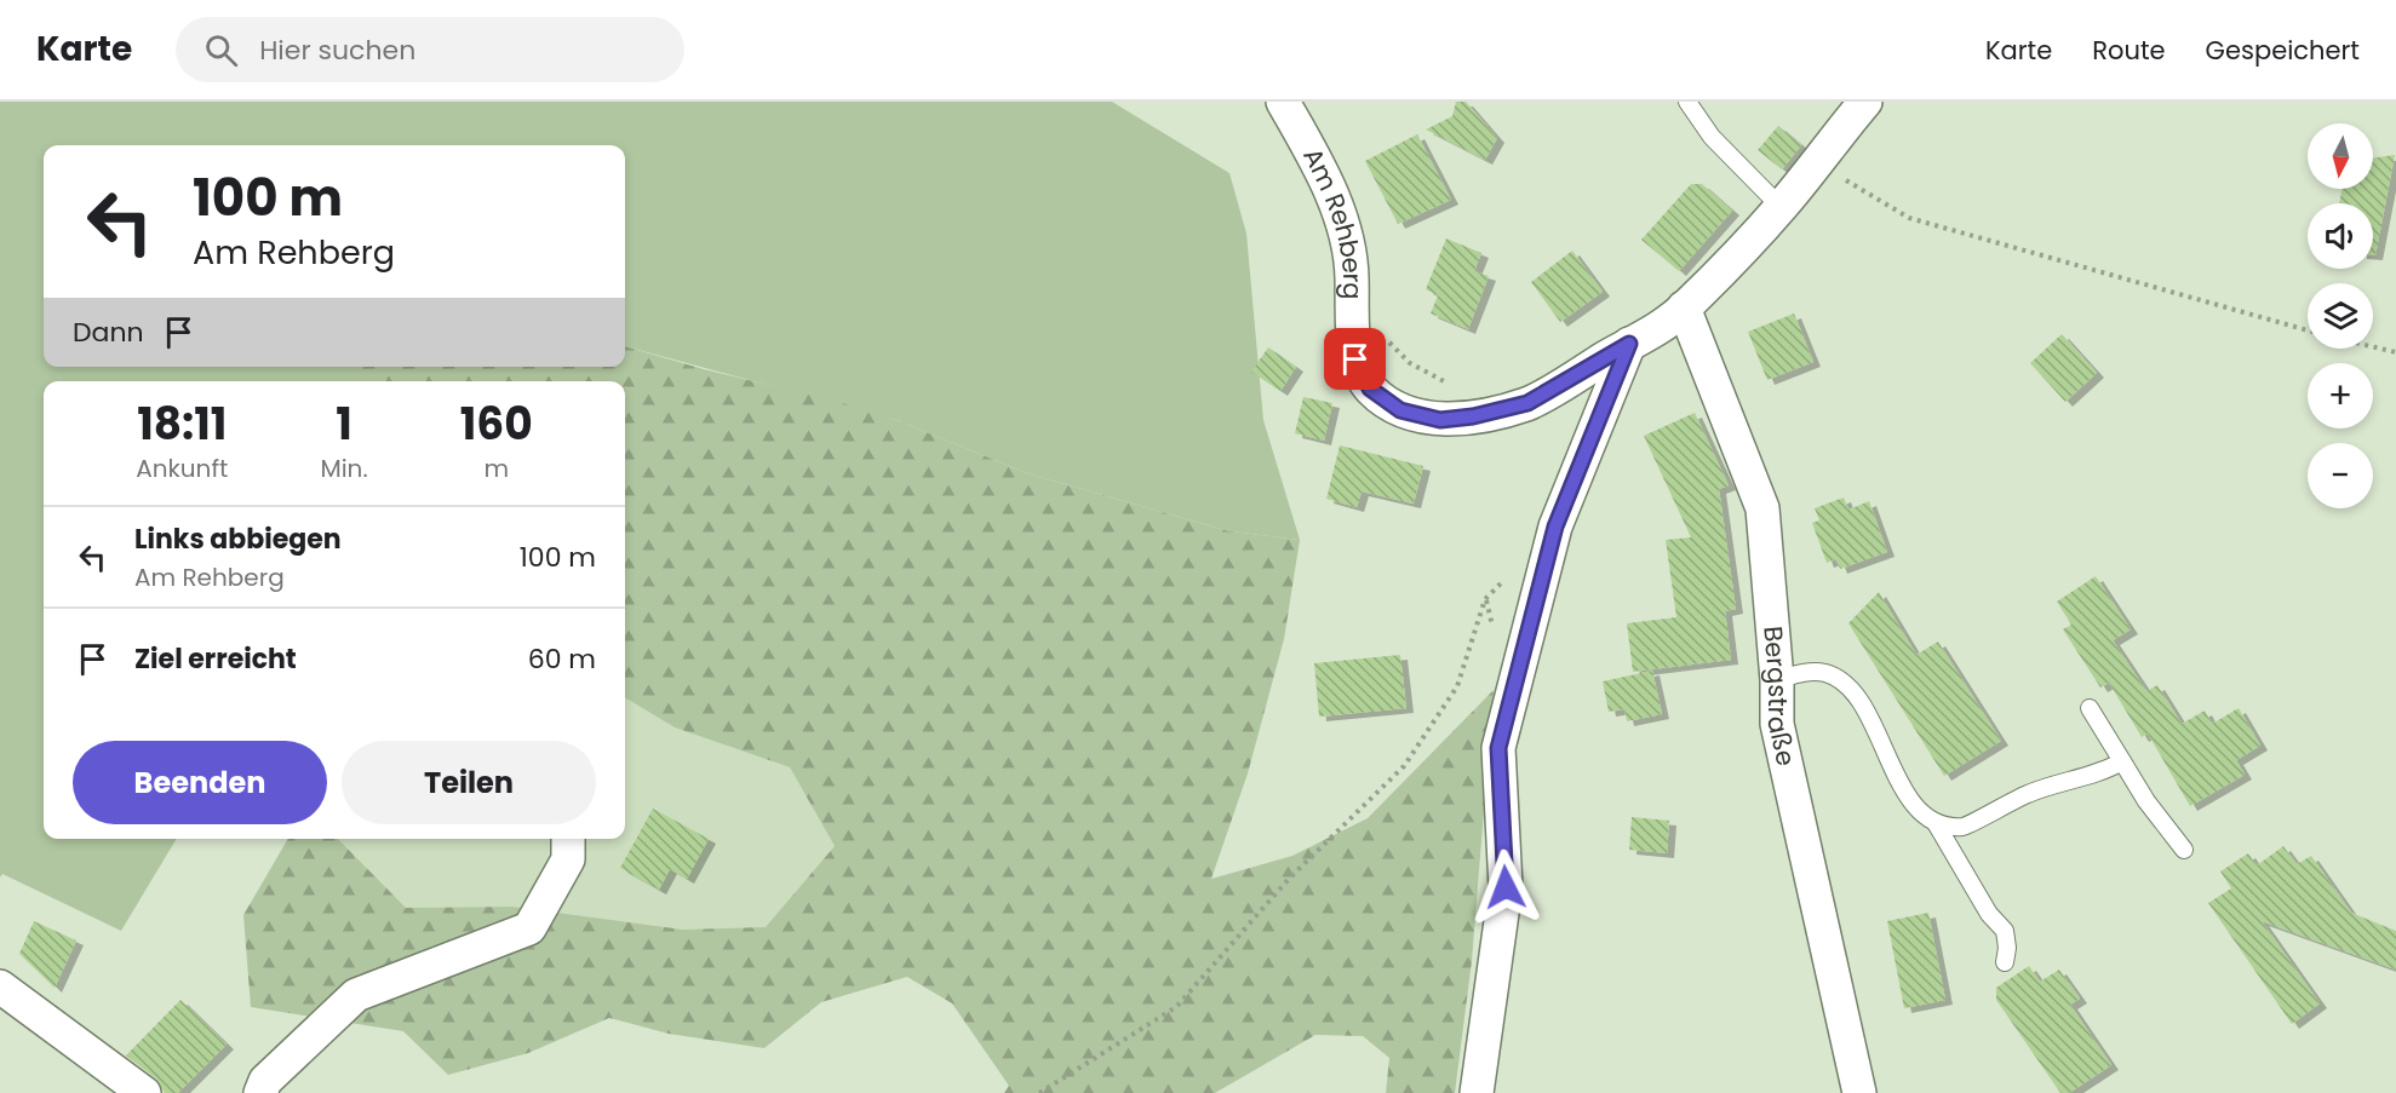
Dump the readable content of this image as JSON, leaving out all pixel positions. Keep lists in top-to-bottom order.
{
  "streets": {
    "street": ["Am Rehberg", "Bergstraße"]
  },
  "crossings": [
    ["Am Rehberg", "Bergstraße"]
  ],
  "north": "bottom",
  "page": {
    "header": "Karte",
    "search": "Hier suchen",
    "nav": ["Karte", "Route", "Gespeichert"],
    "map_buttons": ["+", "−"],
    "turn": ["100 m", "Am Rehberg"],
    "then": "Dann",
    "eta": [
      "18:11",
      "Ankunft",
      "1",
      "Min.",
      "160",
      "m"
    ],
    "list": [
      {
        "name": "Links abbiegen",
        "note": "Am Rehberg",
        "value": "100 m"
      },
      {
        "name": "Ziel erreicht",
        "value": "60 m"
      }
    ],
    "buttons": ["Beenden", "Teilen"]
  }
}
